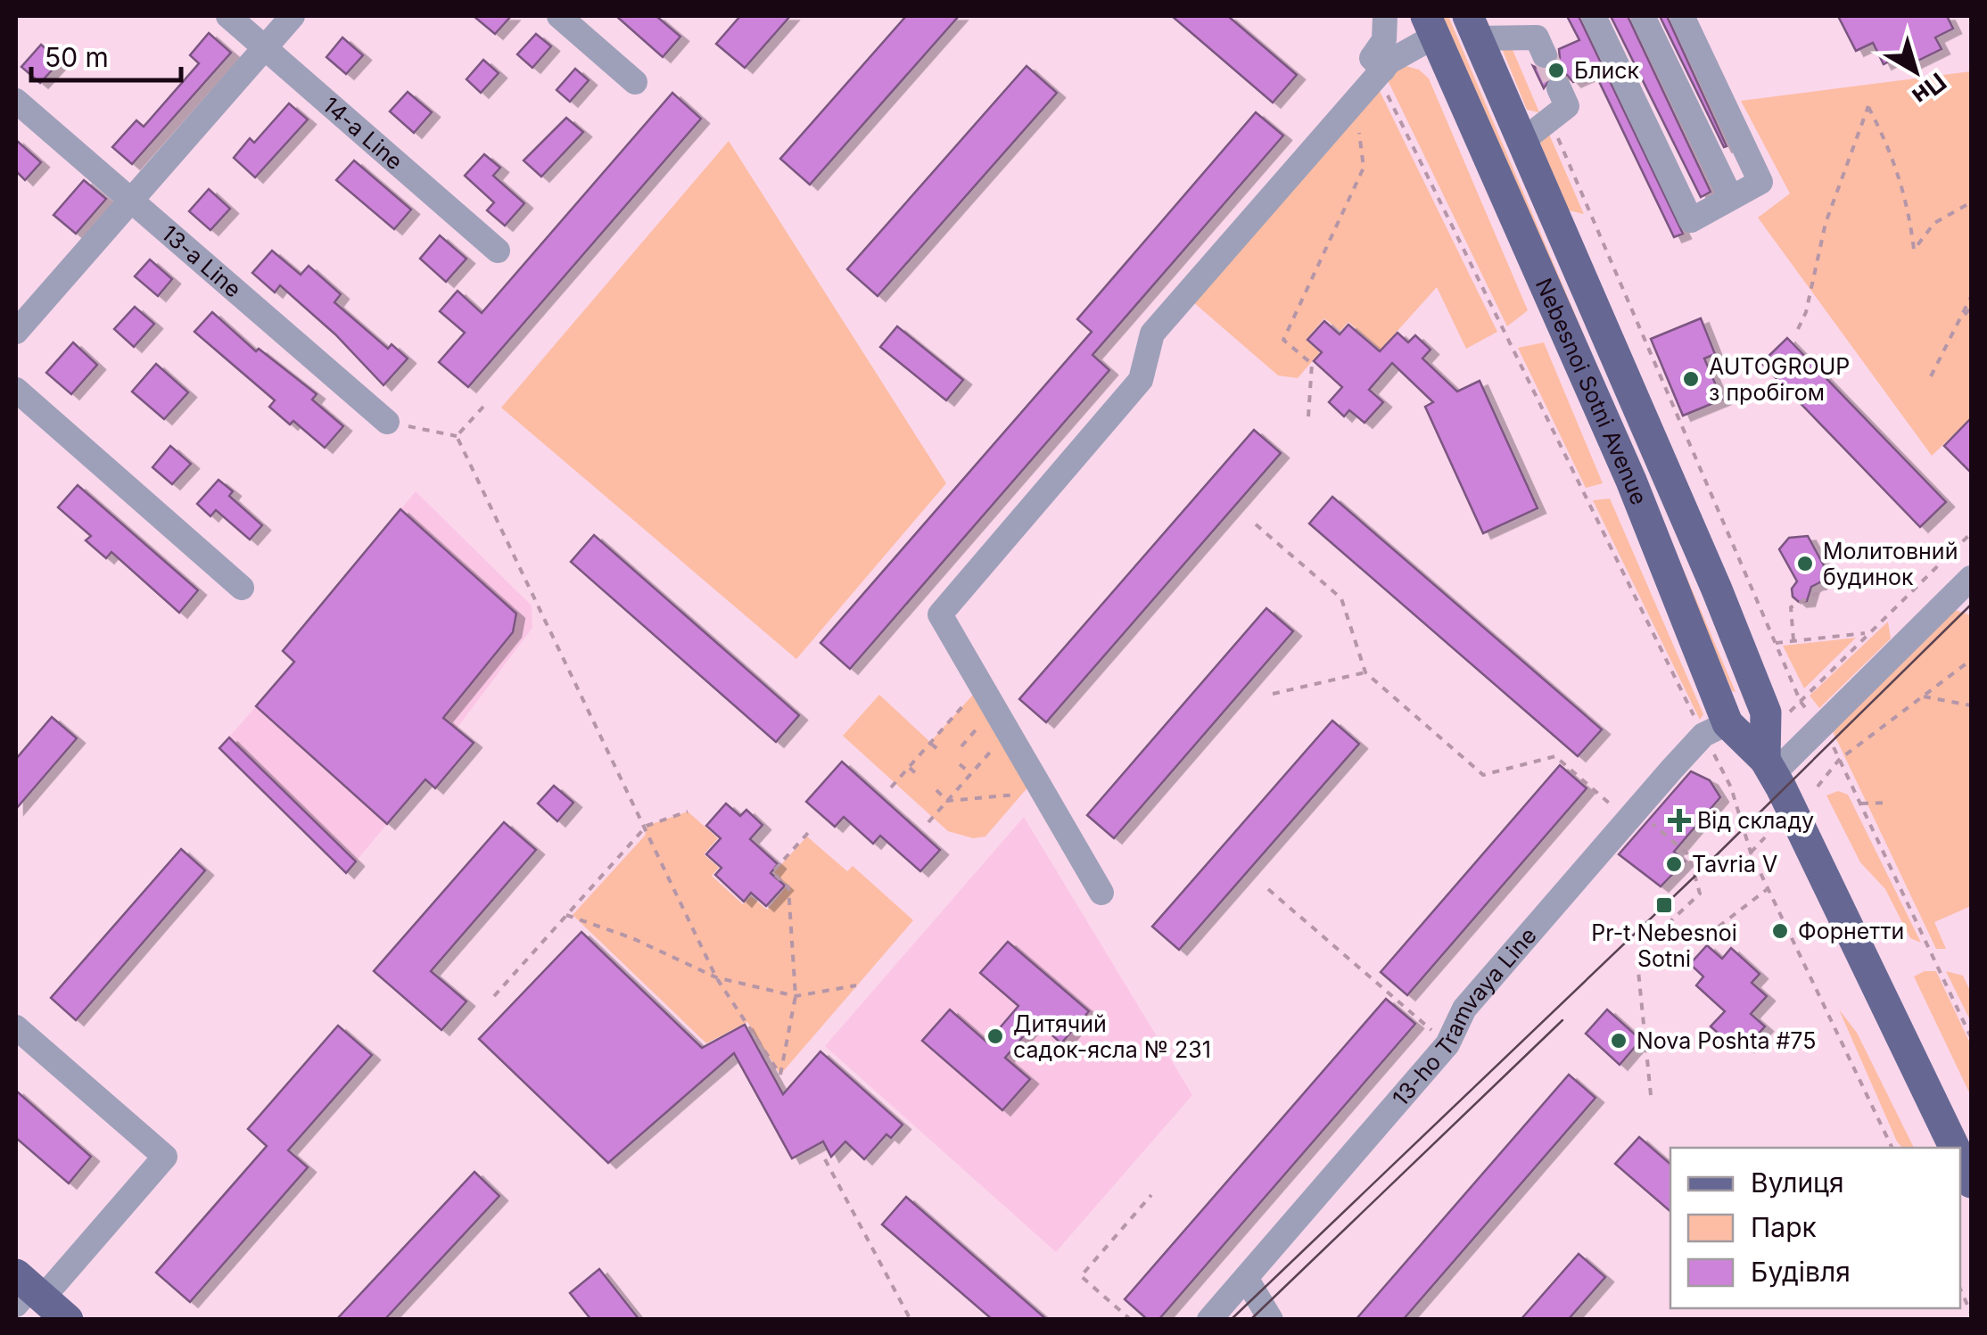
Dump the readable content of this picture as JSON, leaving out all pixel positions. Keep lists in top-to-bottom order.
{
  "streets": {
    "main road": ["Nebesnoi Sotni Avenue"],
    "street": ["14-a Line", "13-a Line", "13-ho Tramvaya Line"]
  },
  "crossings": [
    ["Nebesnoi Sotni Avenue", "13-ho Tramvaya Line"]
  ],
  "places": {
    "other": [
      "Блиск",
      "AUTOGROUP з пробігом",
      "Молитовний будинок",
      "Tavria V",
      "Форнетти",
      "Дитячий садок-ясла № 231",
      "Nova Poshta #75"
    ],
    "health": ["Від складу"],
    "transit": ["Pr-t Nebesnoi Sotni"]
  },
  "legend": ["Вулиця", "Парк", "Будівля"],
  "scale_bar": "50 m",
  "north": "bottom right"
}
